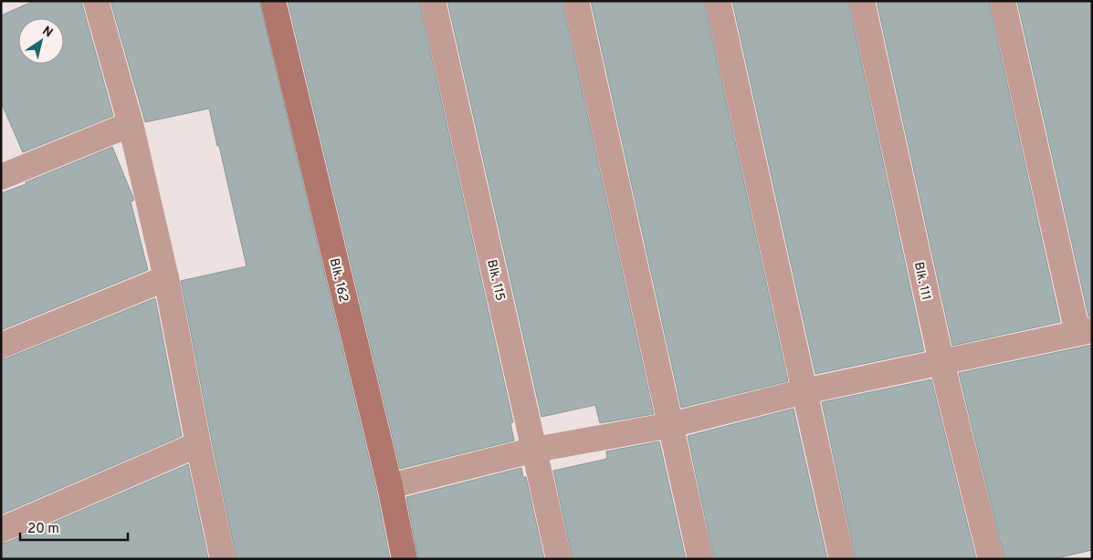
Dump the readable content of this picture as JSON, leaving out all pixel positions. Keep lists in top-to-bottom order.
{
  "streets": {
    "street": ["Blk. 162", "Blk. 115", "Blk. 111"]
  },
  "scale_bar": "20 m",
  "north": "top right"
}
